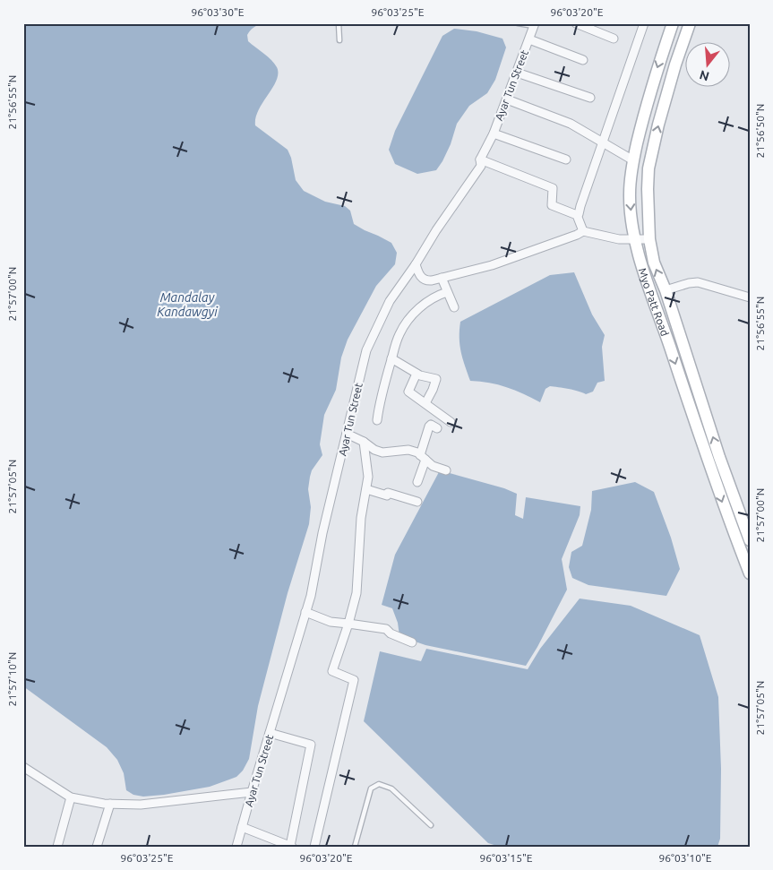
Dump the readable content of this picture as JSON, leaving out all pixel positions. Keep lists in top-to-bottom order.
{
  "streets": {
    "main road": ["Myo Patt Road"],
    "street": ["Ayar Tun Street"]
  },
  "water": ["Mandalay Kandawgyi"],
  "north": "bottom",
  "coordinates": [
    "96°03'30\"E",
    "96°03'25\"E",
    "96°03'20\"E",
    "21°56'55\"N",
    "21°56'50\"N",
    "21°57'00\"N",
    "21°57'05\"N",
    "21°57'10\"N",
    "96°03'15\"E",
    "96°03'10\"E"
  ]
}
